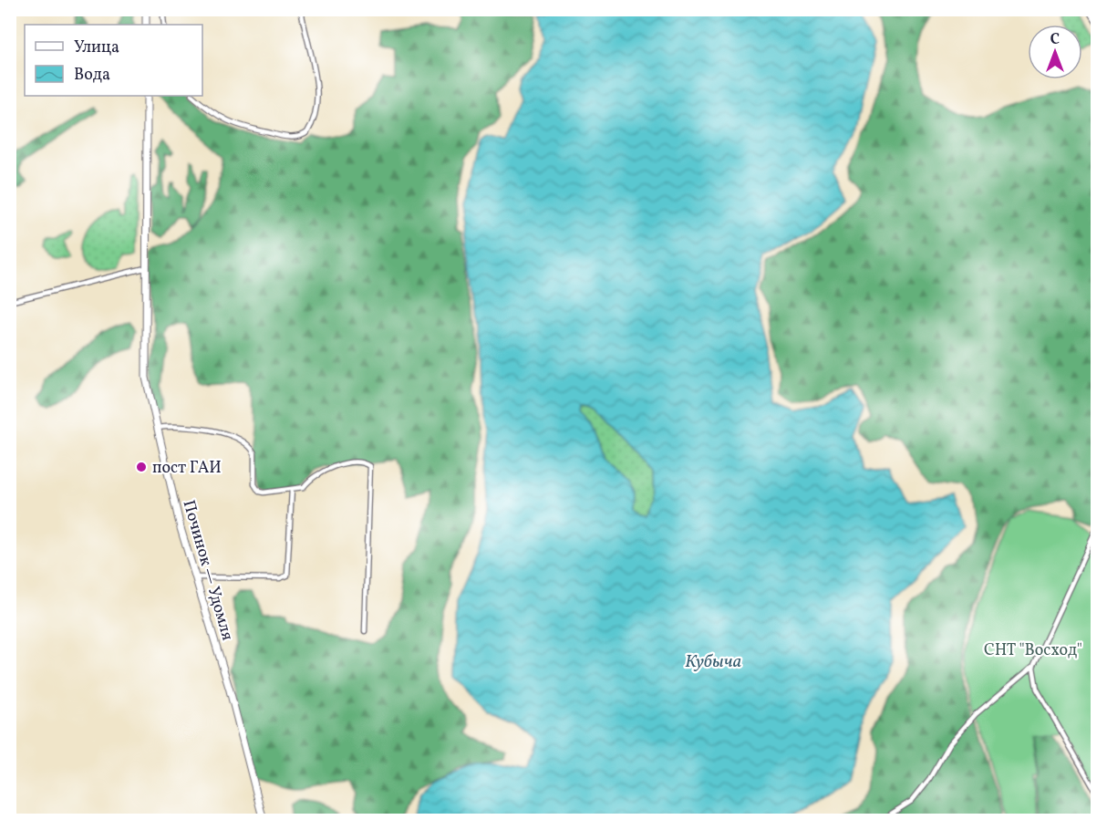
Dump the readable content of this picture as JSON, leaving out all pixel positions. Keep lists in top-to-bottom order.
{
  "streets": {
    "main road": ["Починок — Удомля"]
  },
  "water": ["Кубыча"],
  "parks": ["СНТ \"Восход\""],
  "places": ["пост ГАИ"],
  "legend": ["Улица", "Вода"],
  "north": "top"
}
